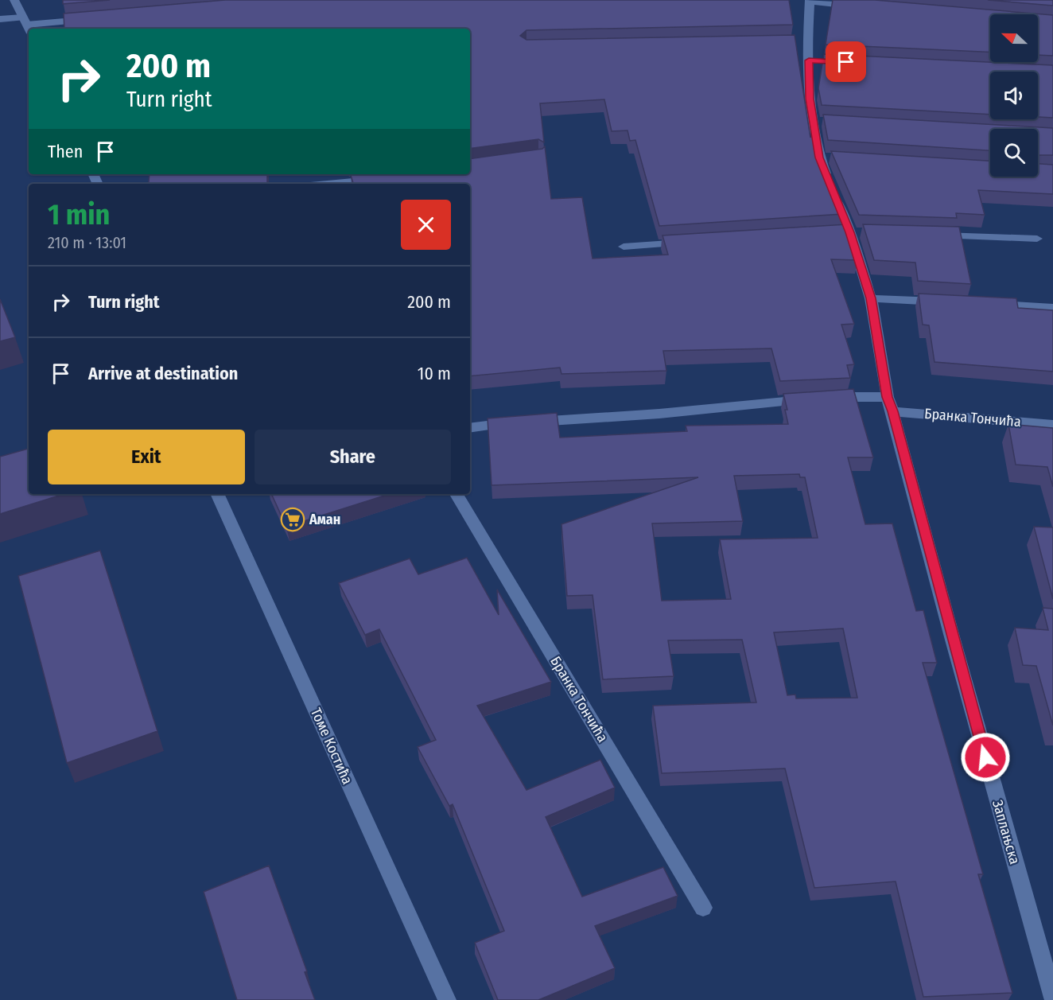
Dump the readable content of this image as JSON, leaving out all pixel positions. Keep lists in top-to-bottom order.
{
  "streets": {
    "street": ["Бранка Тончића", "Томе Костића", "Заплањска"]
  },
  "crossings": [
    ["Бранка Тончића", "Заплањска"]
  ],
  "places": {
    "supermarket": ["Аман"]
  },
  "north": "left",
  "page": {
    "turn": ["200 m", "Turn right"],
    "then": "Then",
    "heading": ["1 min", "210 m · 13:01"],
    "list": [
      {
        "name": "Turn right",
        "value": "200 m"
      },
      {
        "name": "Arrive at destination",
        "value": "10 m"
      }
    ],
    "buttons": ["Exit", "Share"]
  }
}
